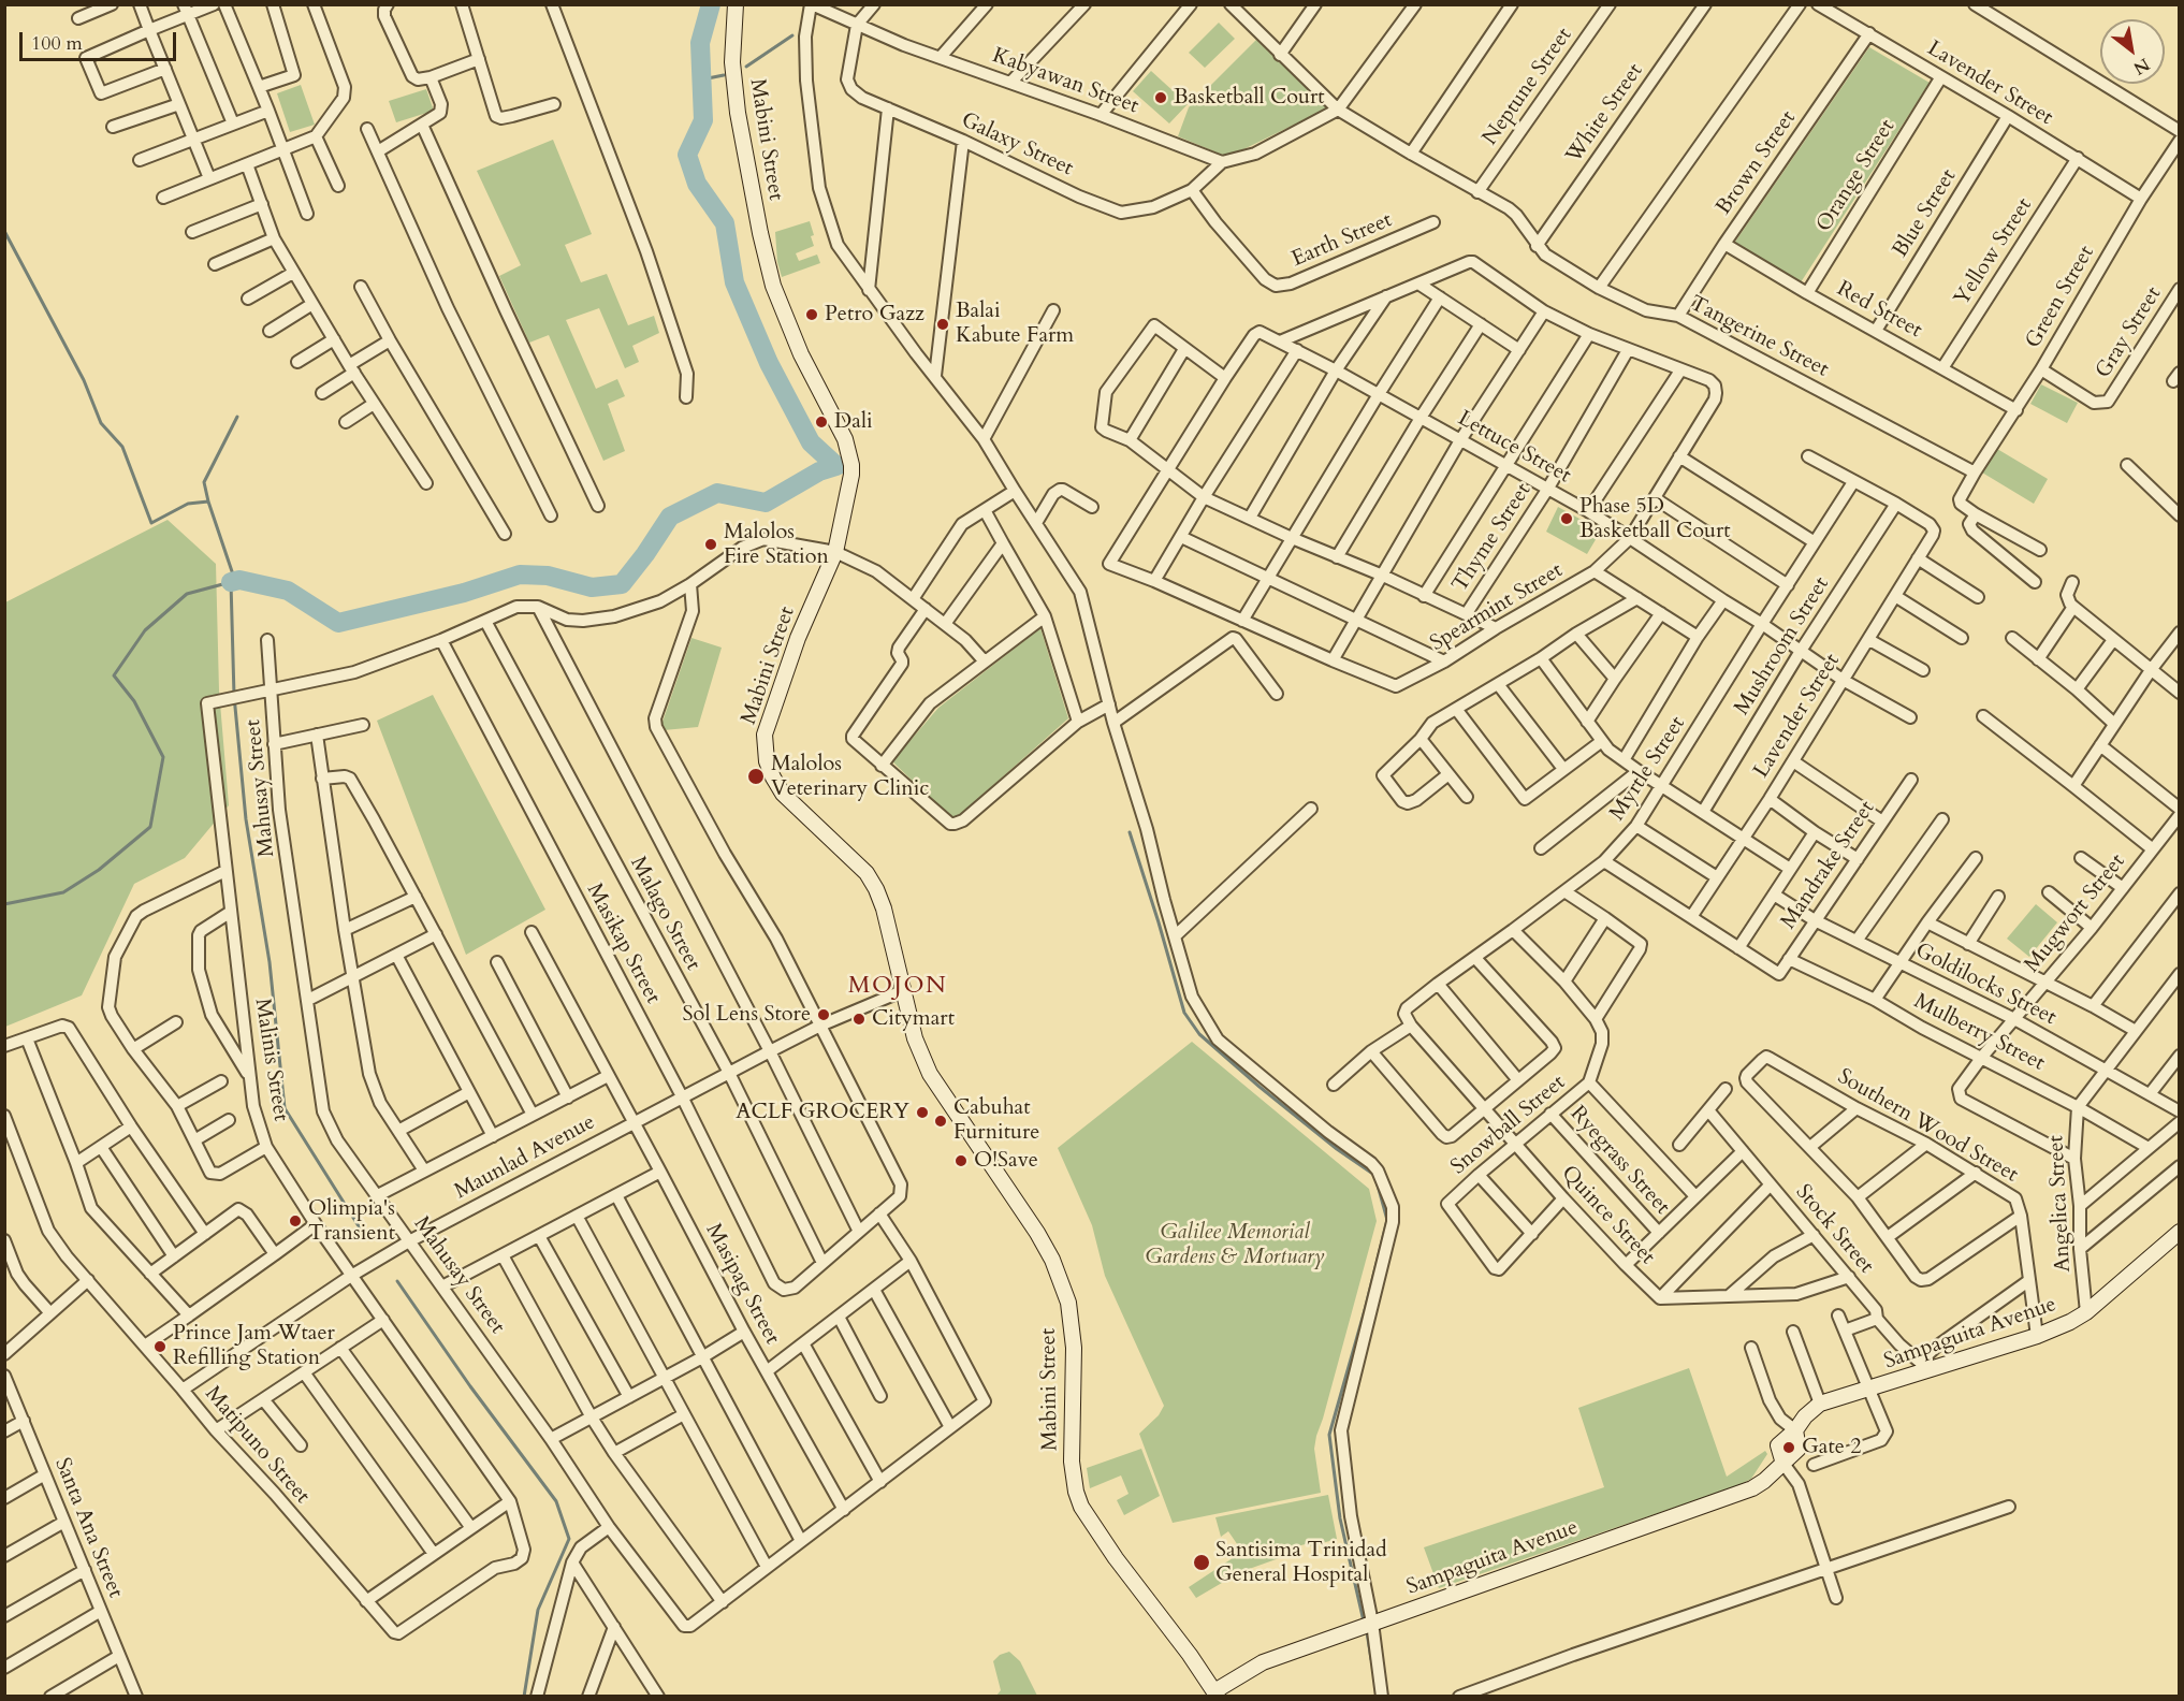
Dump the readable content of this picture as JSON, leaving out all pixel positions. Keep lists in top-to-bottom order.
{
  "streets": {
    "main road": ["Mabini Street", "Sampaguita Avenue"],
    "street": [
      "Kabyawan Street",
      "Lavender Street",
      "Neptune Street",
      "White Street",
      "Galaxy Street",
      "Brown Street",
      "Orange Street",
      "Blue Street",
      "Earth Street",
      "Yellow Street",
      "Green Street",
      "Red Street",
      "Gray Street",
      "Tangerine Street",
      "Lettuce Street",
      "Thyme Street",
      "Spearmint Street",
      "Mushroom Street",
      "Myrtle Street",
      "Mahusay Street",
      "Mandrake Street",
      "Malago Street",
      "Mugwort Street",
      "Masikap Street",
      "Goldilocks Street",
      "Mulberry Street",
      "Malinis Street",
      "Snowball Street",
      "Southern Wood Street",
      "Maunlad Avenue",
      "Ryegrass Street",
      "Angelica Street",
      "Quince Street",
      "Stock Street",
      "Masipag Street",
      "Matipuno Street",
      "Santa Ana Street"
    ]
  },
  "crossings": [
    ["Kabyawan Street", "Galaxy Street"],
    ["Lavender Street", "Brown Street"],
    ["Lavender Street", "Orange Street"],
    ["Lavender Street", "Blue Street"],
    ["Lavender Street", "Yellow Street"],
    ["Lavender Street", "Green Street"],
    ["Lavender Street", "Lettuce Street"],
    ["Lavender Street", "Mushroom Street"],
    ["Neptune Street", "Tangerine Street"],
    ["White Street", "Tangerine Street"],
    ["Mabini Street", "Maunlad Avenue"],
    ["Mabini Street", "Sampaguita Avenue"],
    ["Galaxy Street", "Earth Street"],
    ["Brown Street", "Red Street"],
    ["Brown Street", "Tangerine Street"],
    ["Orange Street", "Red Street"],
    ["Blue Street", "Red Street"],
    ["Yellow Street", "Red Street"],
    ["Green Street", "Red Street"],
    ["Green Street", "Gray Street"],
    ["Green Street", "Tangerine Street"],
    ["Lettuce Street", "Thyme Street"],
    ["Lettuce Street", "Spearmint Street"],
    ["Lettuce Street", "Mushroom Street"],
    ["Lettuce Street", "Myrtle Street"],
    ["Myrtle Street", "Quince Street"],
    ["Mahusay Street", "Malinis Street"],
    ["Mahusay Street", "Maunlad Avenue"],
    ["Mandrake Street", "Goldilocks Street"],
    ["Mandrake Street", "Mulberry Street"],
    ["Malago Street", "Masikap Street"],
    ["Malago Street", "Maunlad Avenue"],
    ["Mugwort Street", "Goldilocks Street"],
    ["Mugwort Street", "Mulberry Street"],
    ["Mugwort Street", "Angelica Street"],
    ["Masikap Street", "Maunlad Avenue"],
    ["Goldilocks Street", "Angelica Street"],
    ["Mulberry Street", "Angelica Street"],
    ["Malinis Street", "Maunlad Avenue"],
    ["Malinis Street", "Matipuno Street"],
    ["Snowball Street", "Ryegrass Street"],
    ["Snowball Street", "Quince Street"],
    ["Southern Wood Street", "Sampaguita Avenue"],
    ["Maunlad Avenue", "Masipag Street"],
    ["Maunlad Avenue", "Matipuno Street"],
    ["Angelica Street", "Sampaguita Avenue"],
    ["Stock Street", "Sampaguita Avenue"]
  ],
  "districts": ["MOJON"],
  "parks": ["Galilee Memorial Gardens & Mortuary"],
  "places": [
    "Basketball Court",
    "Petro Gazz",
    "Balai Kabute Farm",
    "Dali",
    "Phase 5D Basketball Court",
    "Malolos Fire Station",
    "Malolos Veterinary Clinic",
    "Sol Lens Store",
    "Citymart",
    "ACLF GROCERY",
    "Cabuhat Furniture",
    "O!Save",
    "Olimpia's Transient",
    "Prince Jam Wtaer Refilling Station",
    "Gate 2",
    "Santisima Trinidad General Hospital"
  ],
  "scale_bar": "100 m",
  "north": "bottom right"
}
